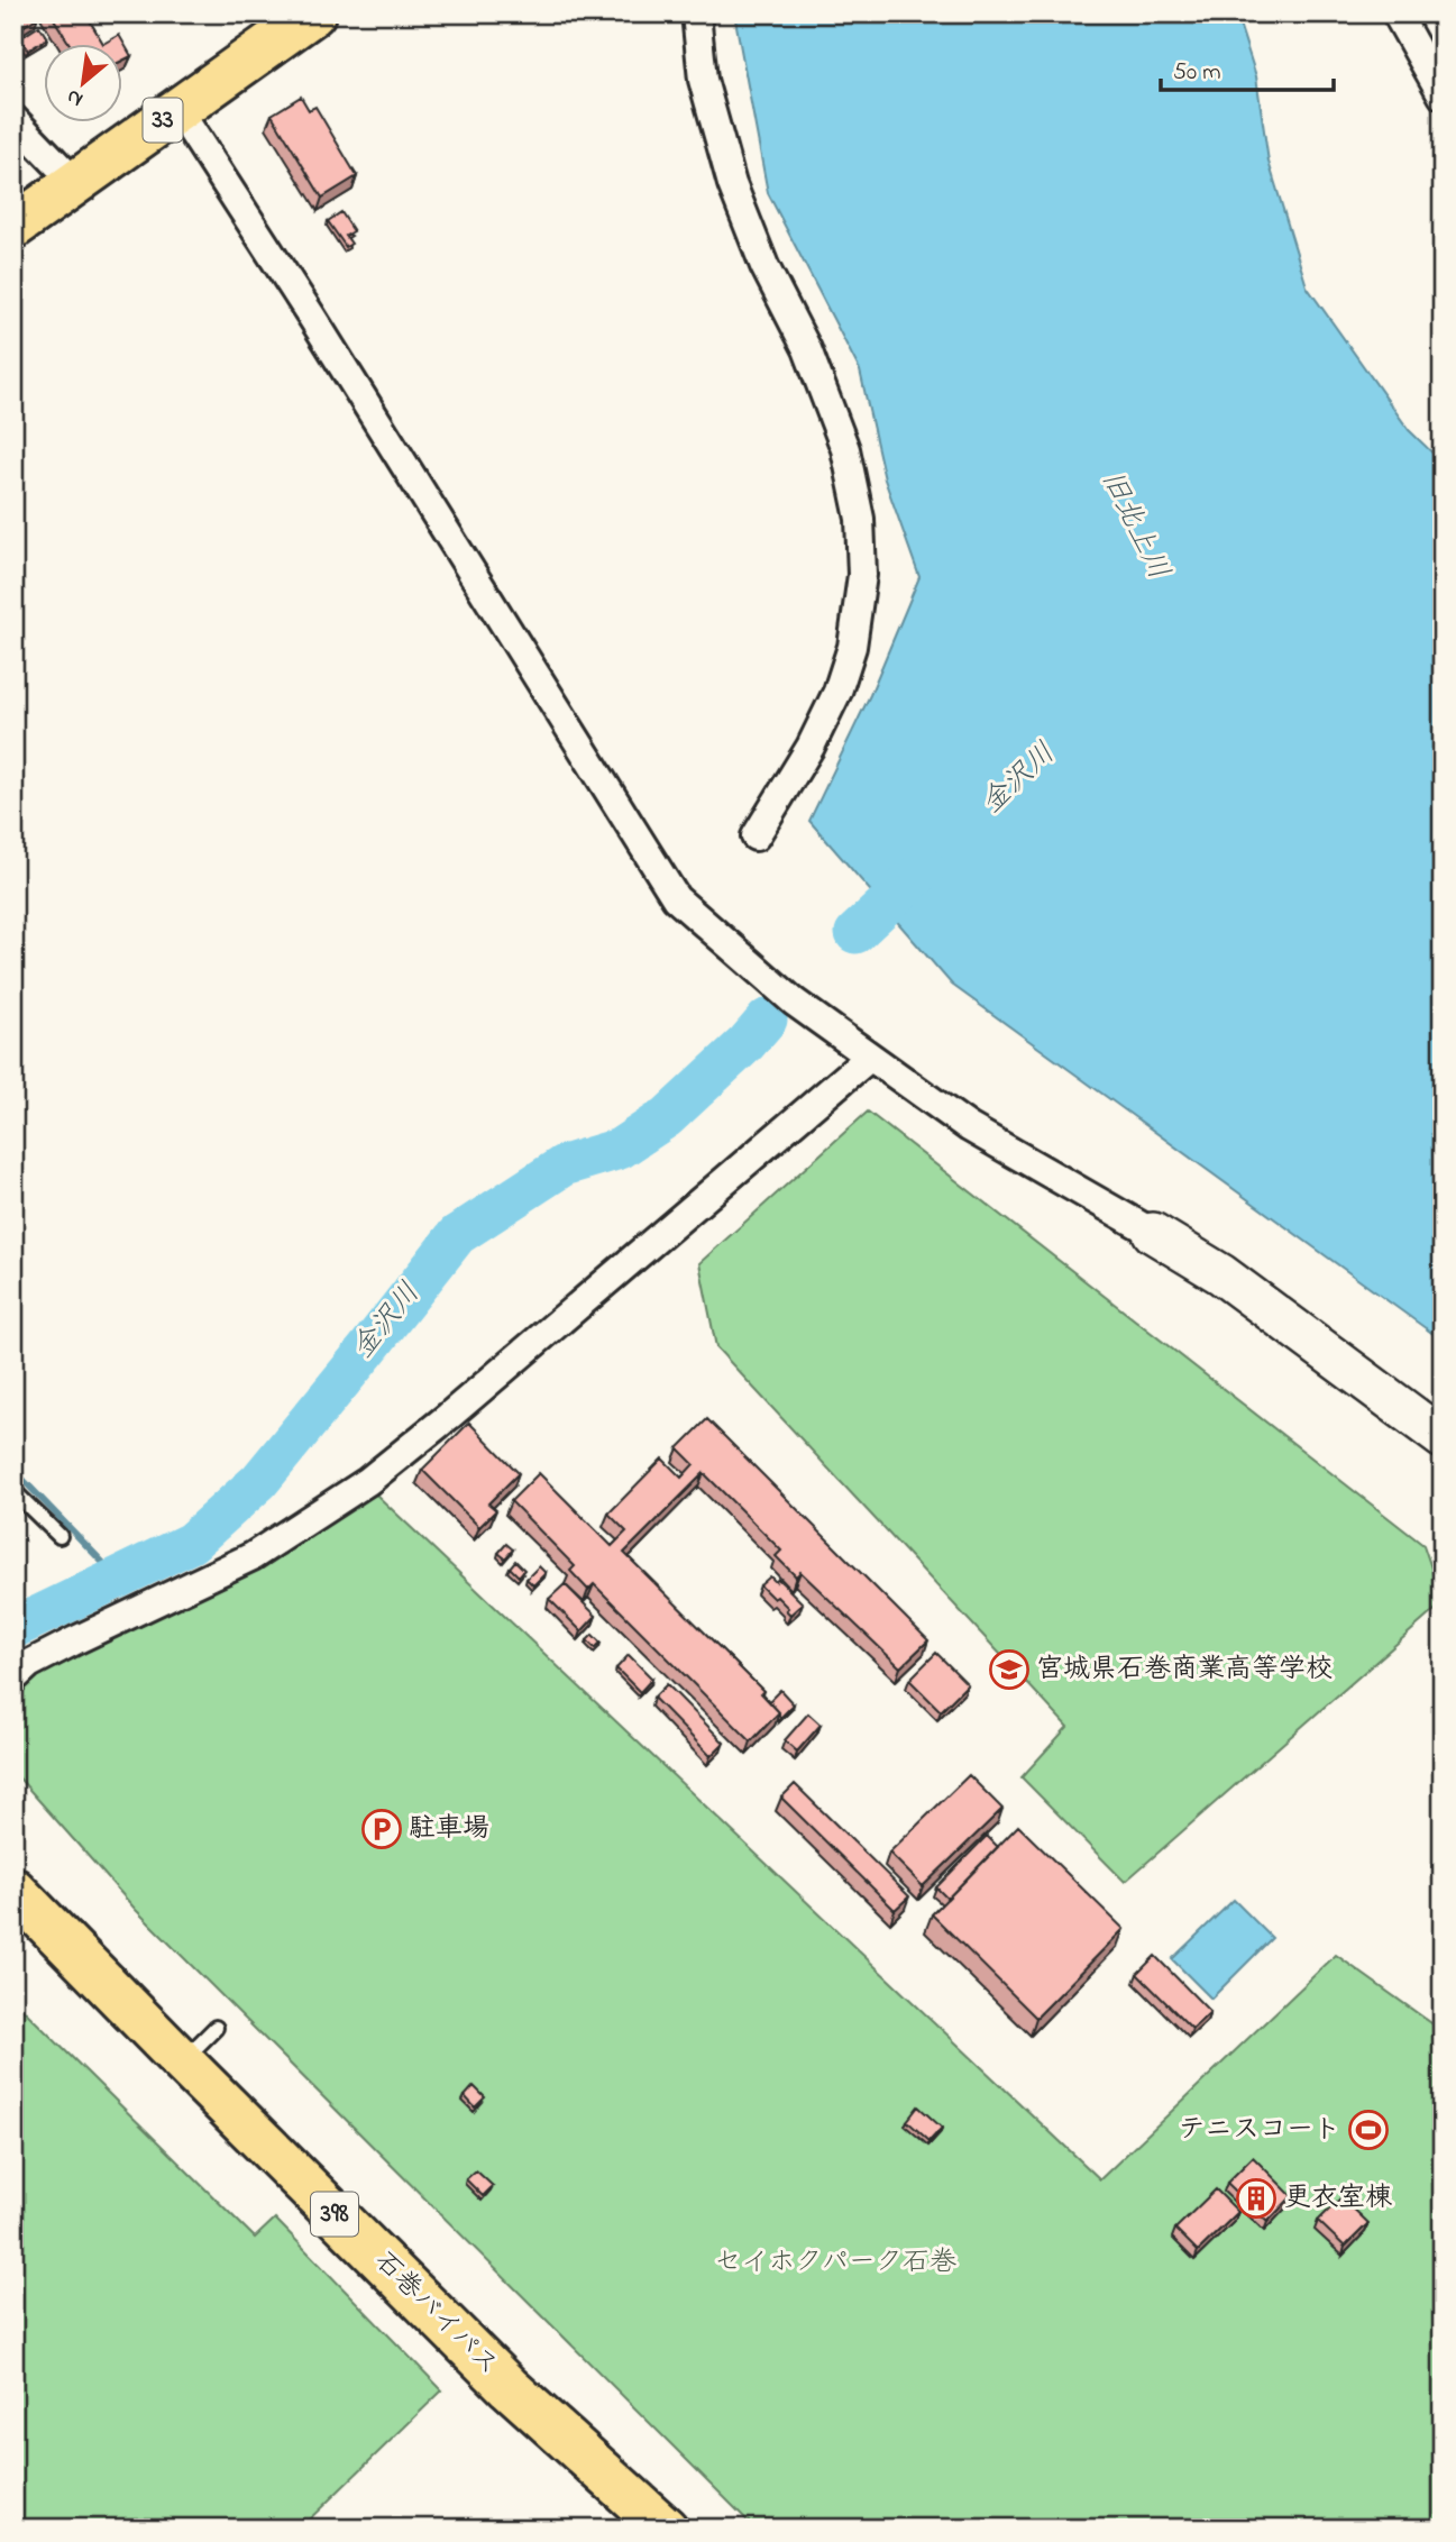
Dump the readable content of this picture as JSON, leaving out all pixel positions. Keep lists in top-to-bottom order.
{
  "streets": {
    "main road": ["33", "398", "石巻バイパス"]
  },
  "water": ["旧北上川", "金沢川"],
  "parks": ["セイホクパーク石巻"],
  "places": {
    "school or university": ["宮城県石巻商業高等学校"],
    "parking": ["駐車場"],
    "sports": ["テニスコート"],
    "building": ["更衣室棟"]
  },
  "scale_bar": "50 m",
  "north": "bottom left"
}
